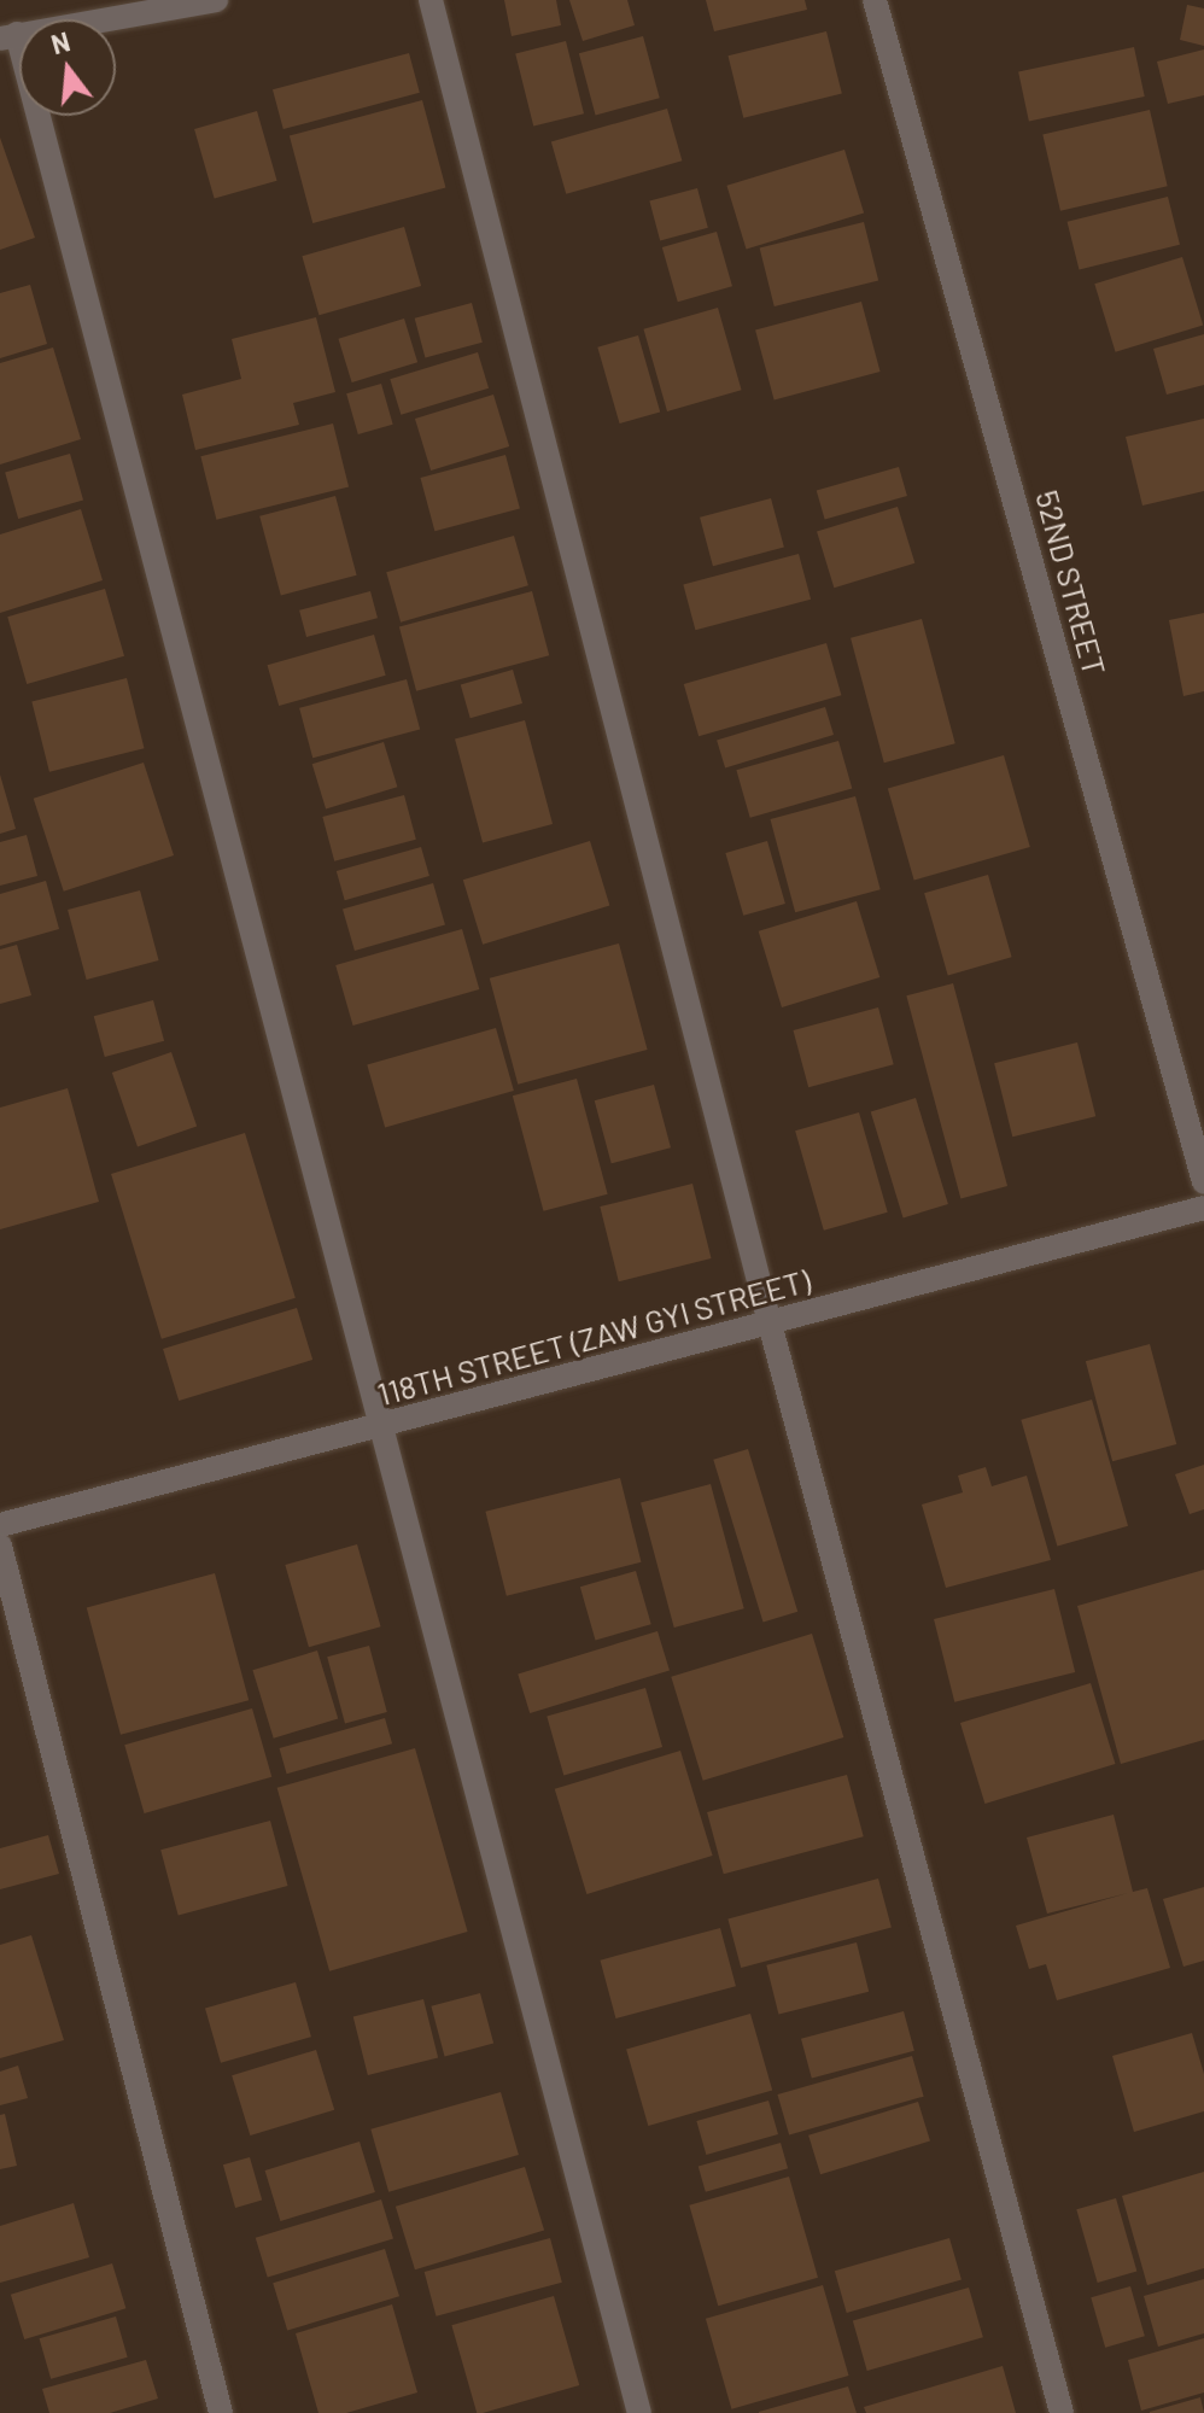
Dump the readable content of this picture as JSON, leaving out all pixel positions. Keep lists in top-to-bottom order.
{
  "streets": {
    "street": ["52ND STREET", "118TH STREET (ZAW GYI STREET)"]
  },
  "north": "top"
}
